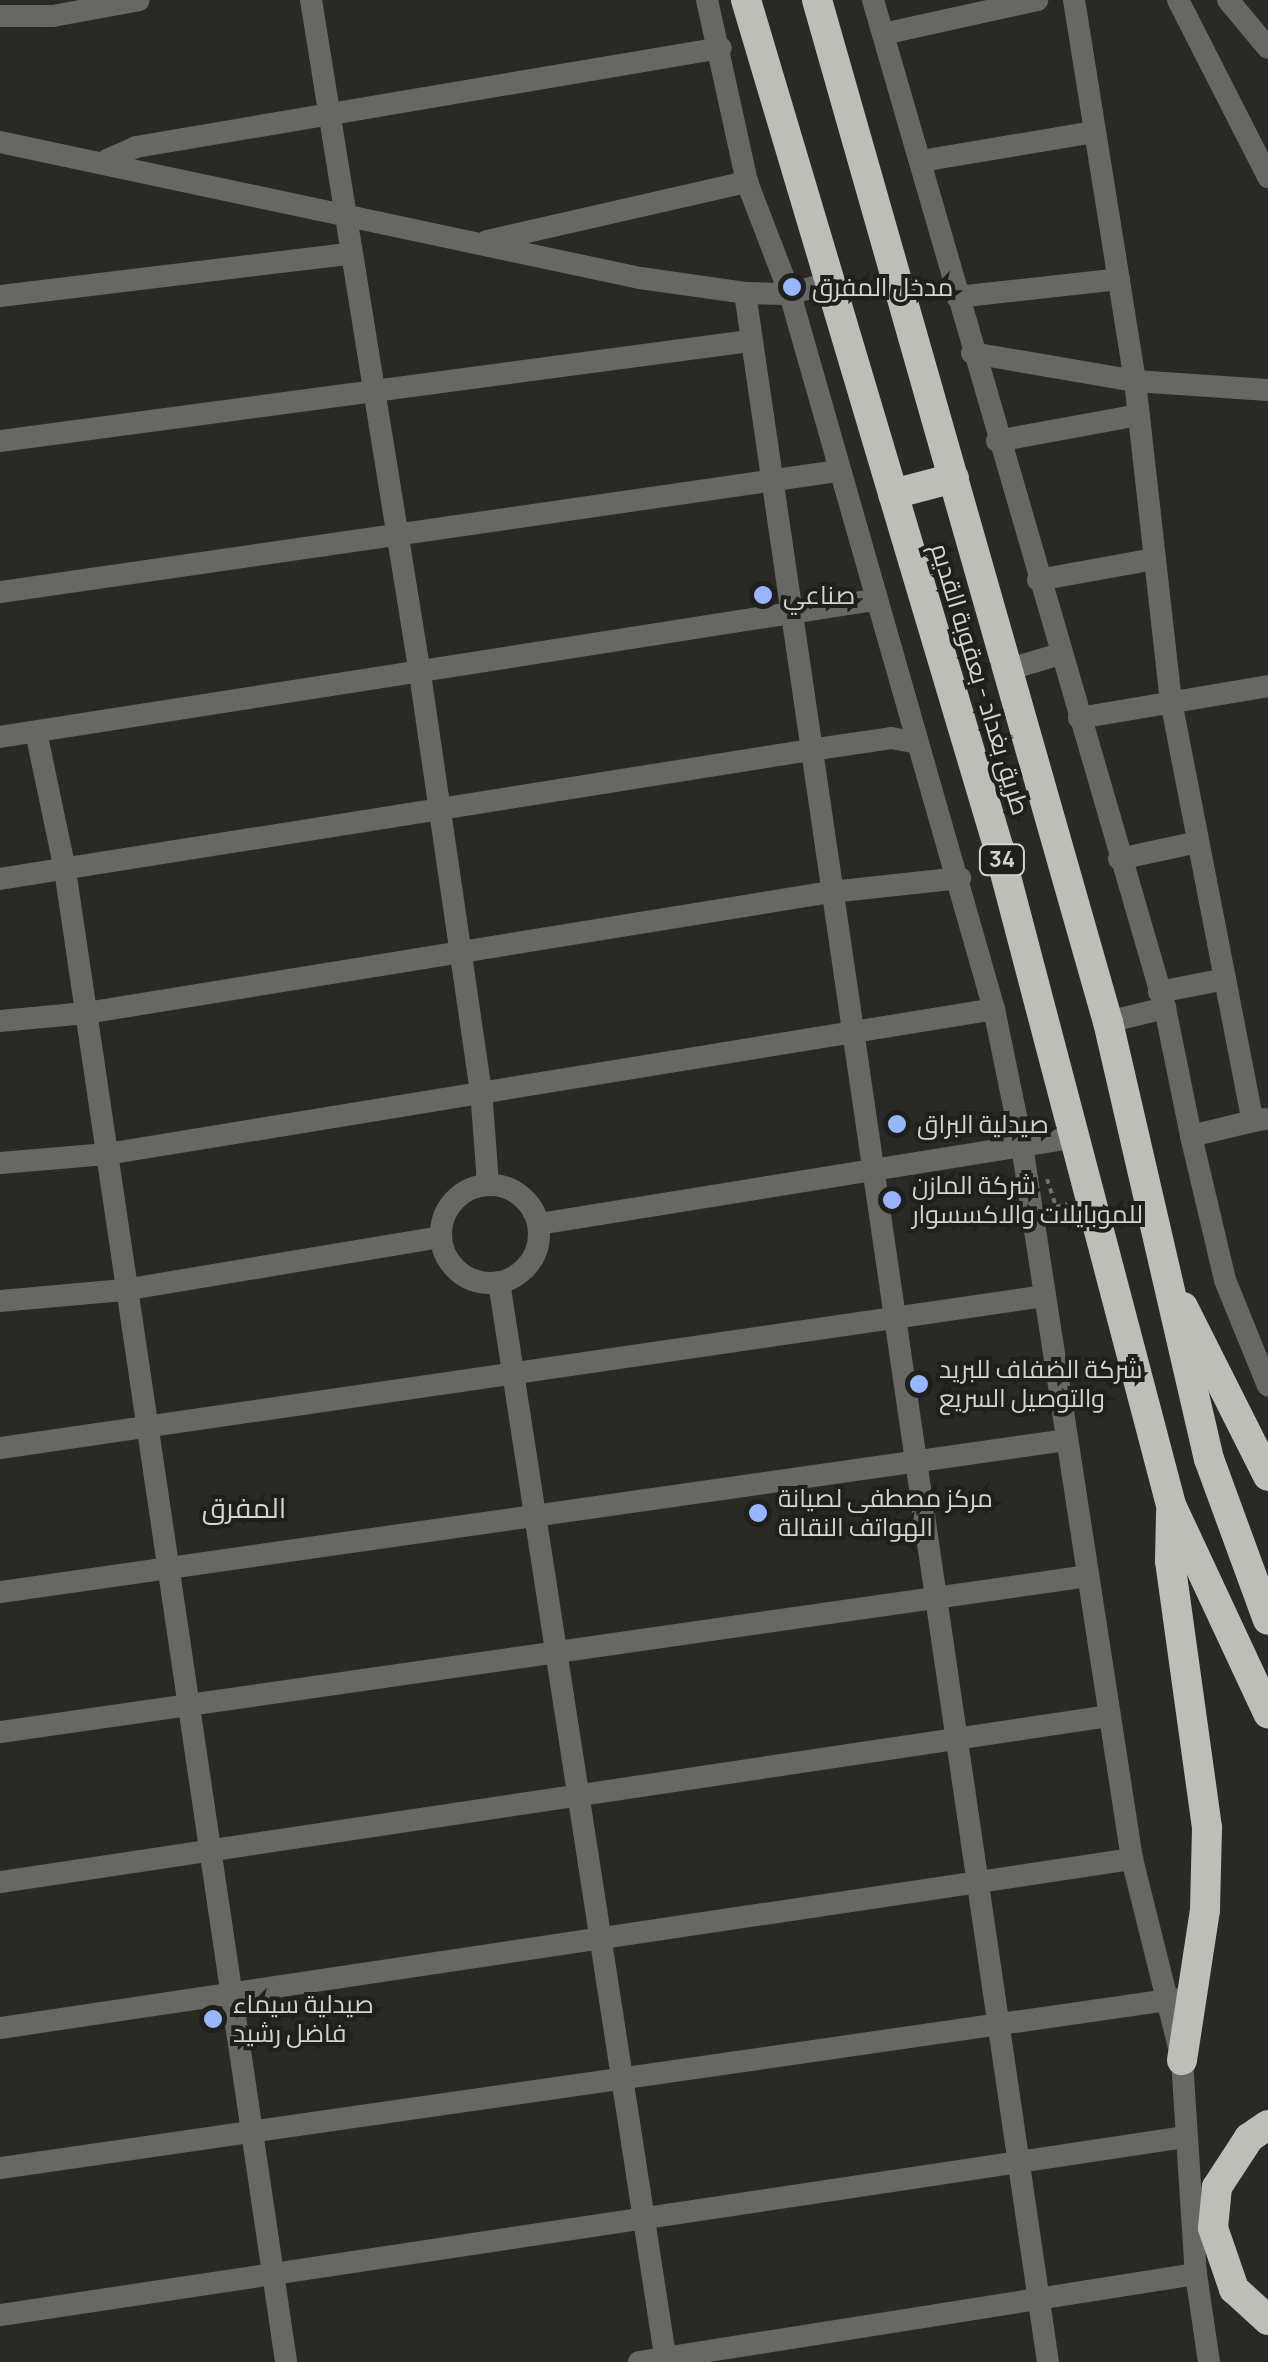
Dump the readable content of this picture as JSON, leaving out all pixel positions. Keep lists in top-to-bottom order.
{
  "streets": {
    "highway": ["طريق بغداد - بعقوبة القديم", "34"]
  },
  "districts": ["المفرق"],
  "places": [
    "مدخل المفرق",
    "صناعي",
    "صيدلية البراق",
    "شركة المازن للموبايلات والاكسسوار",
    "شركة الضفاف للبريد والتوصيل السريع",
    "مركز مصطفى لصيانة الهواتف النقالة",
    "صيدلية سيماء فاضل رشيد"
  ]
}
